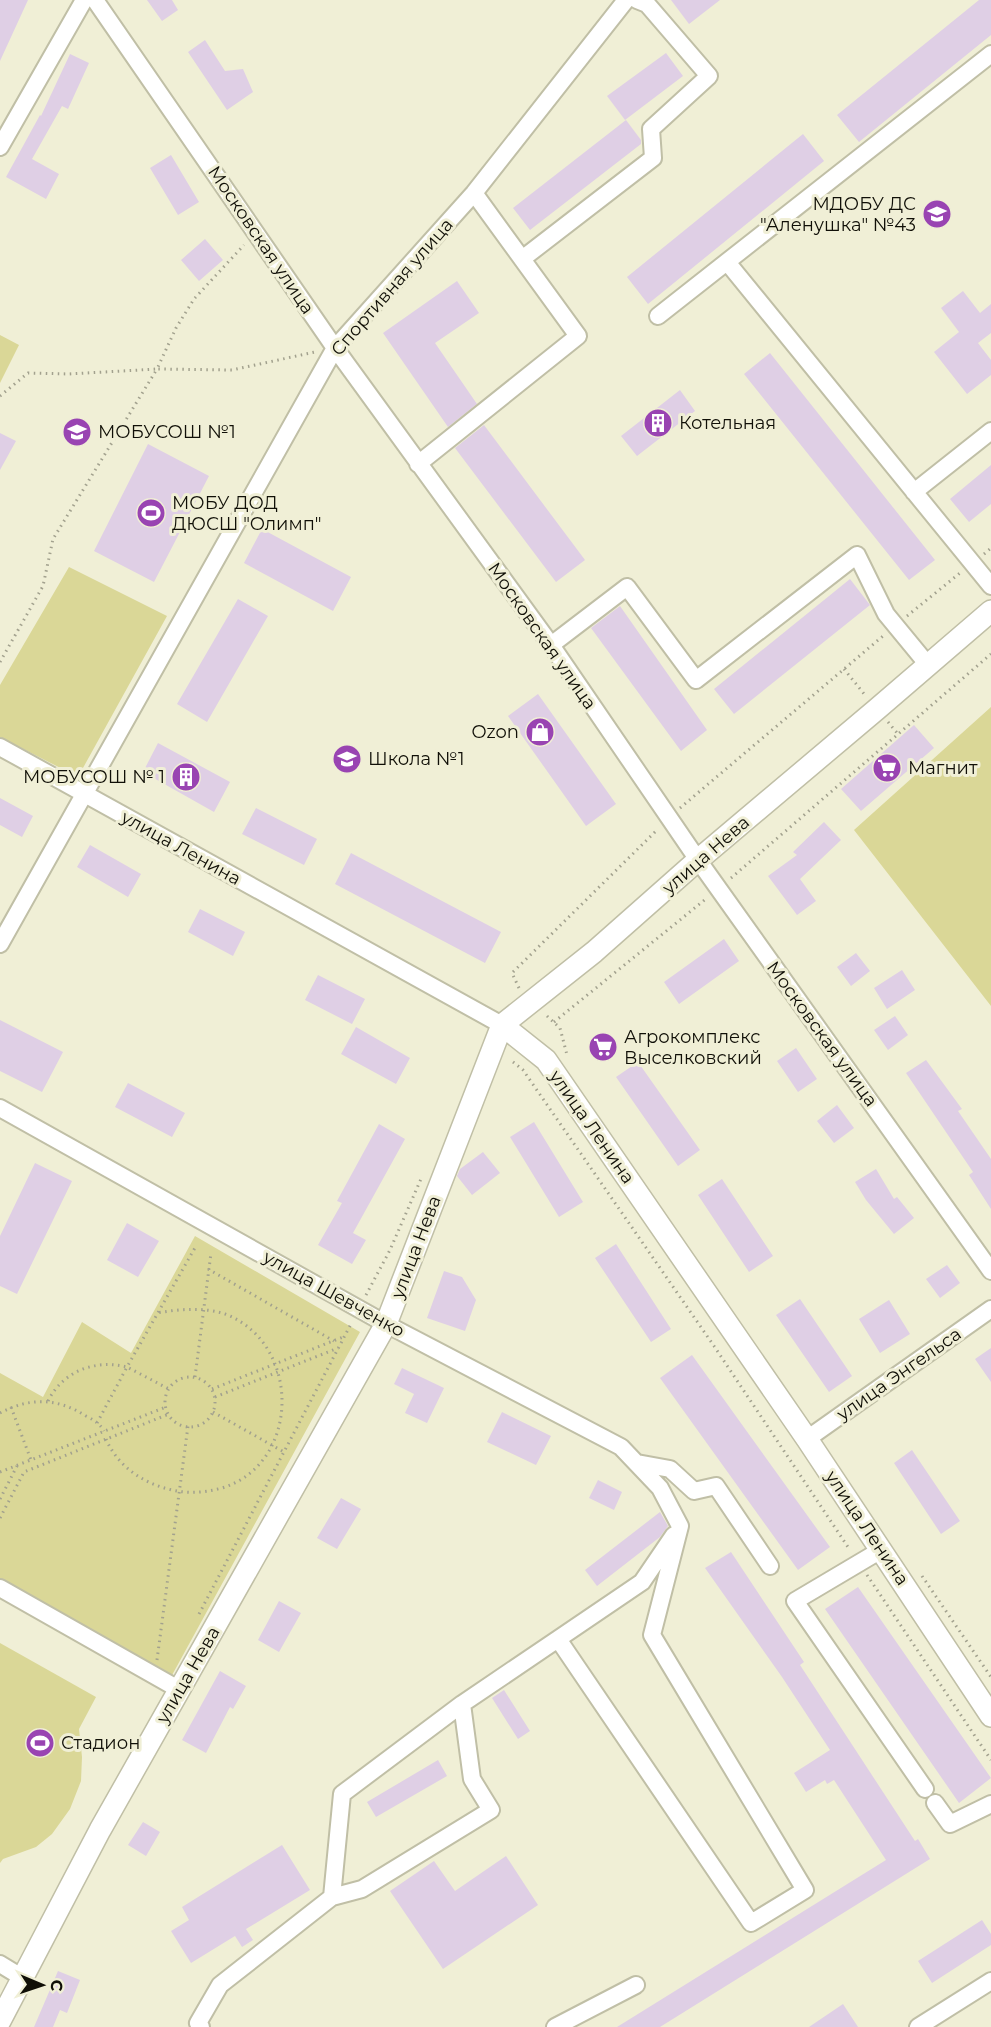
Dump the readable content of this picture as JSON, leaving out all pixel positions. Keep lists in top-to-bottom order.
{
  "streets": {
    "main road": ["улица Ленина", "улица Нева"],
    "street": [
      "Московская улица",
      "Спортивная улица",
      "улица Шевченко",
      "улица Энгельса"
    ]
  },
  "crossings": [
    ["Московская улица", "Спортивная улица"],
    ["Московская улица", "улица Нева"],
    ["Спортивная улица", "улица Ленина"],
    ["улица Ленина", "улица Нева"],
    ["улица Ленина", "улица Энгельса"],
    ["улица Нева", "улица Шевченко"]
  ],
  "places": {
    "school or university": ["МДОБУ ДС \"Аленушка\" №43", "МОБУСОШ №1", "Школа №1"],
    "building": ["Котельная", "МОБУСОШ № 1"],
    "sports": ["МОБУ ДОД ДЮСШ \"Олимп\"", "Стадион"],
    "shop": ["Ozon"],
    "supermarket": ["Магнит", "Агрокомплекс Выселковский"]
  },
  "north": "right"
}
